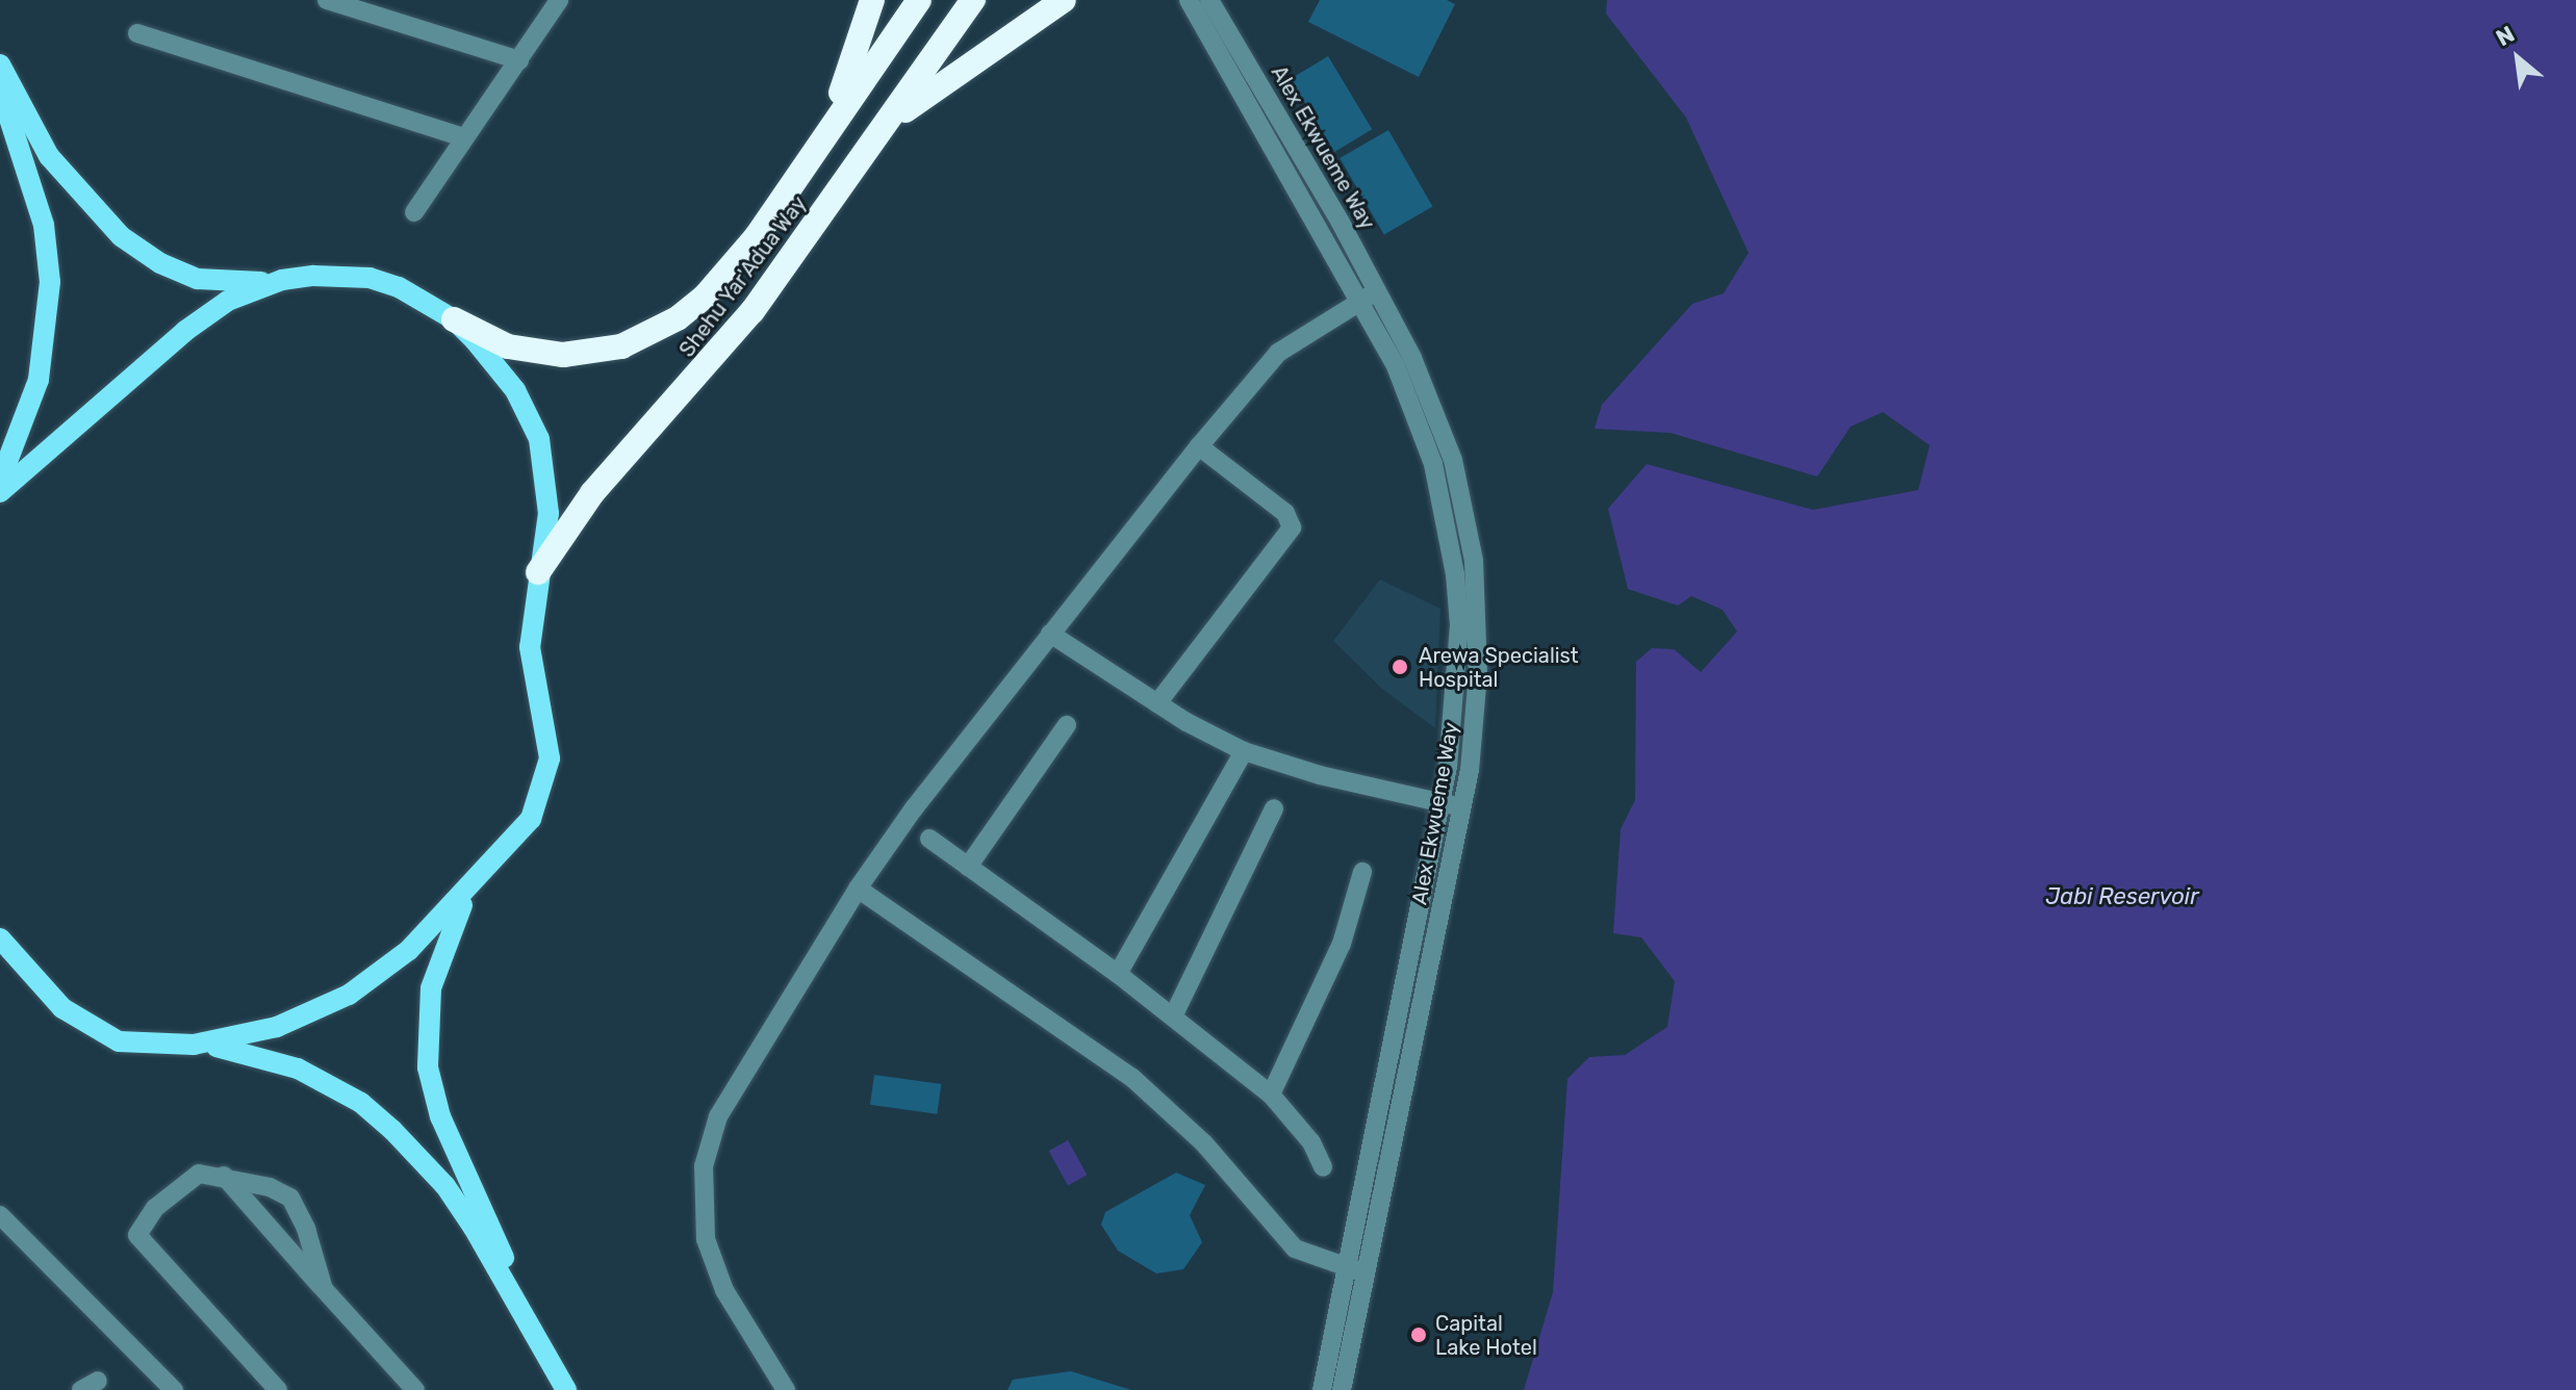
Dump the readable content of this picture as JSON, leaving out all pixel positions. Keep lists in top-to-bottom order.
{
  "streets": {
    "highway": ["Shehu Yar'Adua Way"],
    "street": ["Alex Ekwueme Way"]
  },
  "water": ["Jabi Reservoir"],
  "places": ["Arewa Specialist Hospital", "Capital Lake Hotel"],
  "north": "top left"
}
